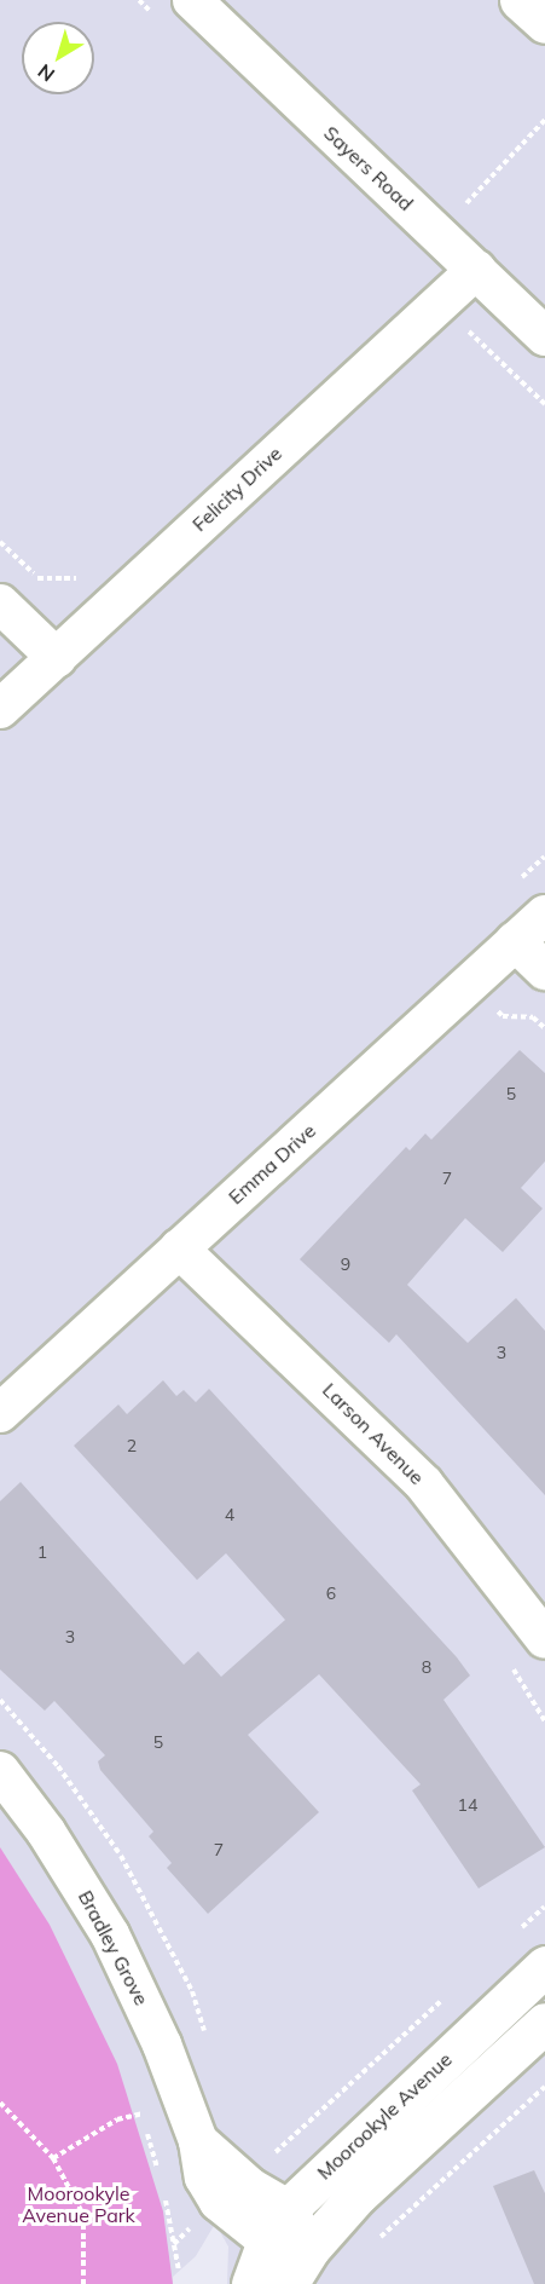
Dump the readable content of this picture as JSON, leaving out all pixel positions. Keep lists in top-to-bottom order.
{
  "streets": {
    "street": [
      "Sayers Road",
      "Felicity Drive",
      "Emma Drive",
      "Larson Avenue",
      "Bradley Grove",
      "Moorookyle Avenue"
    ]
  },
  "crossings": [
    ["Sayers Road", "Felicity Drive"],
    ["Emma Drive", "Larson Avenue"],
    ["Bradley Grove", "Moorookyle Avenue"]
  ],
  "parks": ["Moorookyle Avenue Park"],
  "house_numbers": [
    "5",
    "7",
    "9",
    "3",
    "2",
    "4",
    "1",
    "6",
    "3",
    "8",
    "5",
    "14",
    "7"
  ],
  "north": "bottom left"
}
